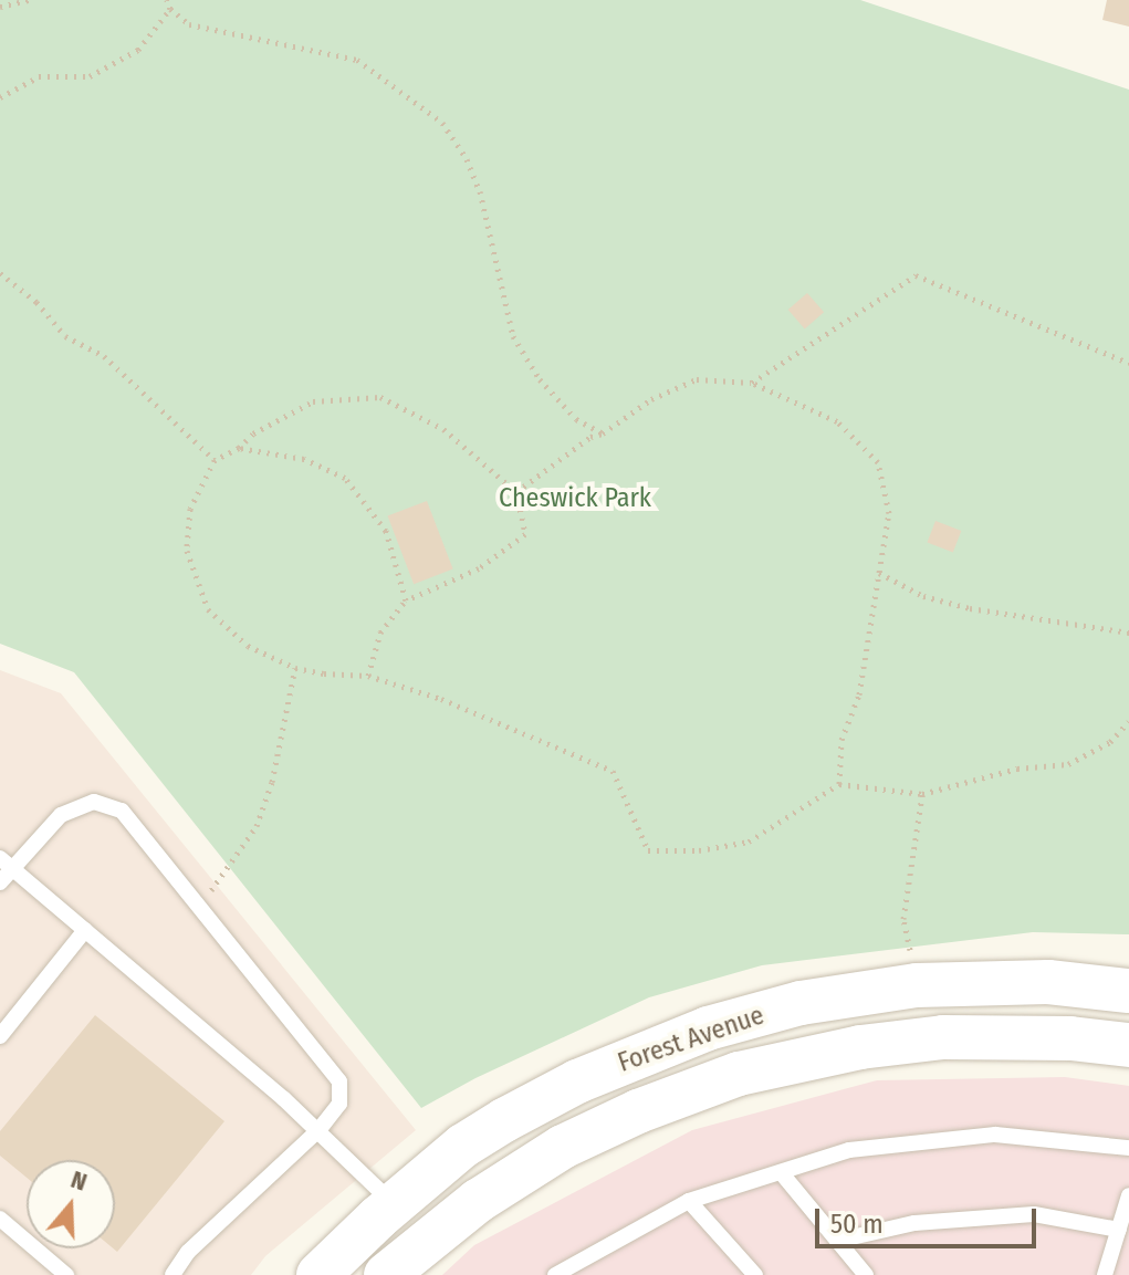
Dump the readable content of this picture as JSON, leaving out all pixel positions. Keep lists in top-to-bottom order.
{
  "streets": {
    "main road": ["Forest Avenue"]
  },
  "parks": ["Cheswick Park"],
  "scale_bar": "50 m",
  "north": "top"
}
